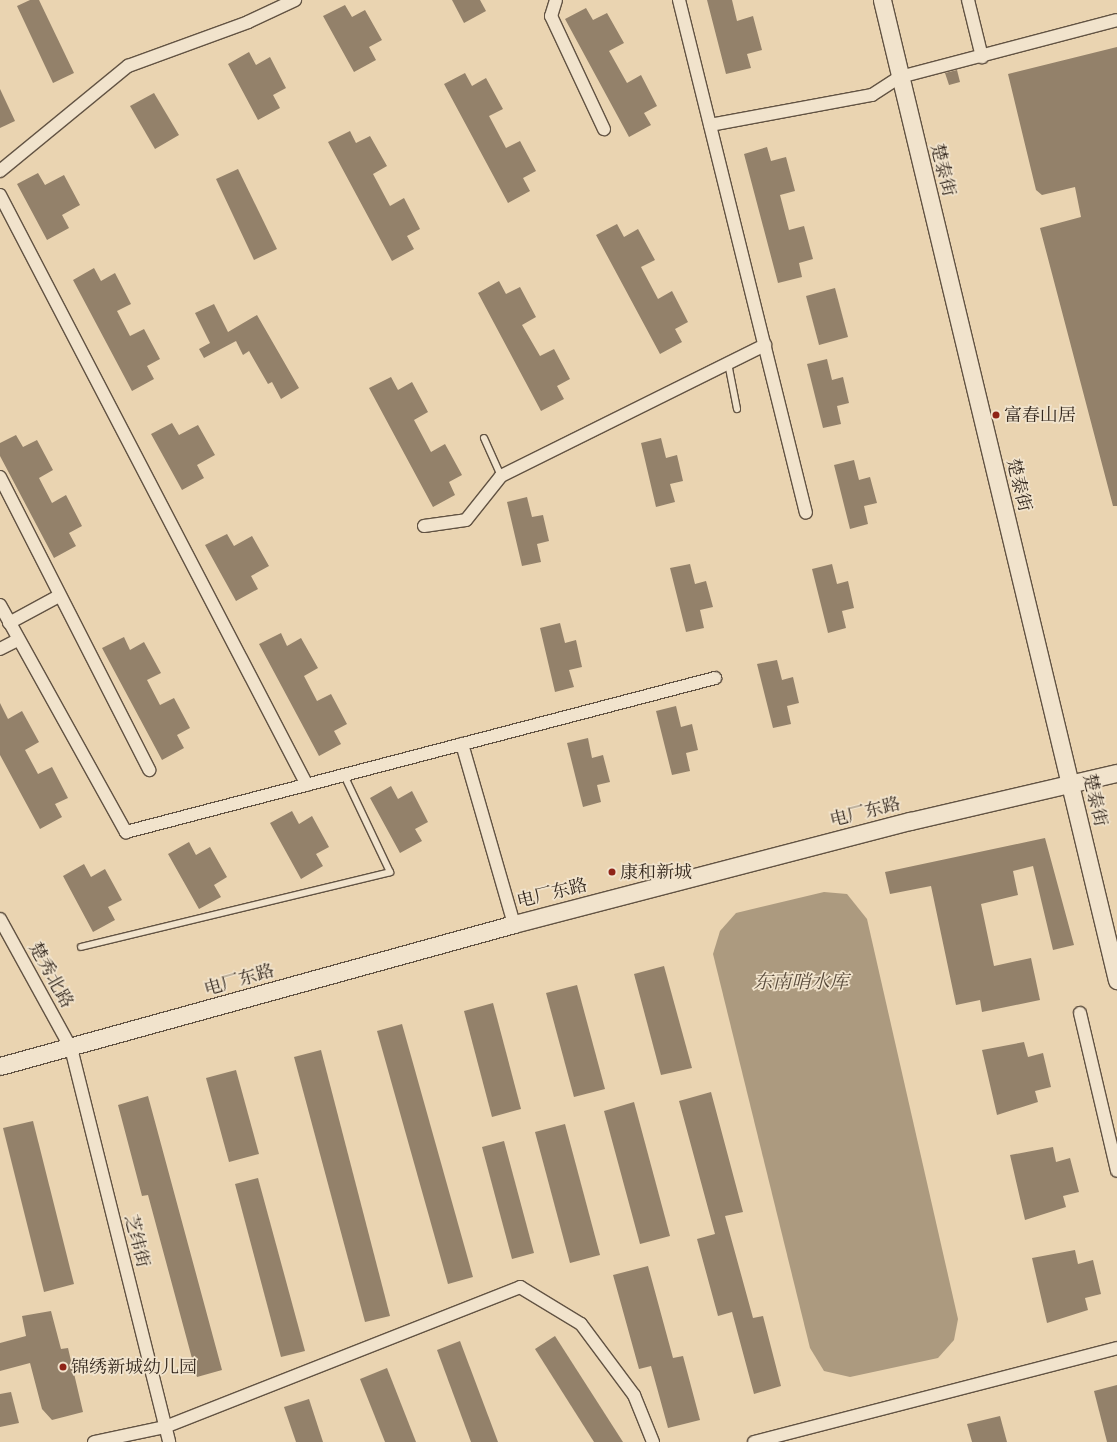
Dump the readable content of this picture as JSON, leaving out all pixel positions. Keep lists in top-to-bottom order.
{
  "streets": {
    "street": [
      "楚泰街",
      "电厂东路",
      "楚秀北路",
      "芝纬街"
    ]
  },
  "crossings": [
    ["楚泰街", "电厂东路"],
    ["电厂东路", "楚秀北路"],
    ["电厂东路", "芝纬街"],
    ["楚秀北路", "芝纬街"]
  ],
  "water": ["东南哨水库"],
  "places": ["富春山居", "康和新城", "锦绣新城幼儿园"]
}
